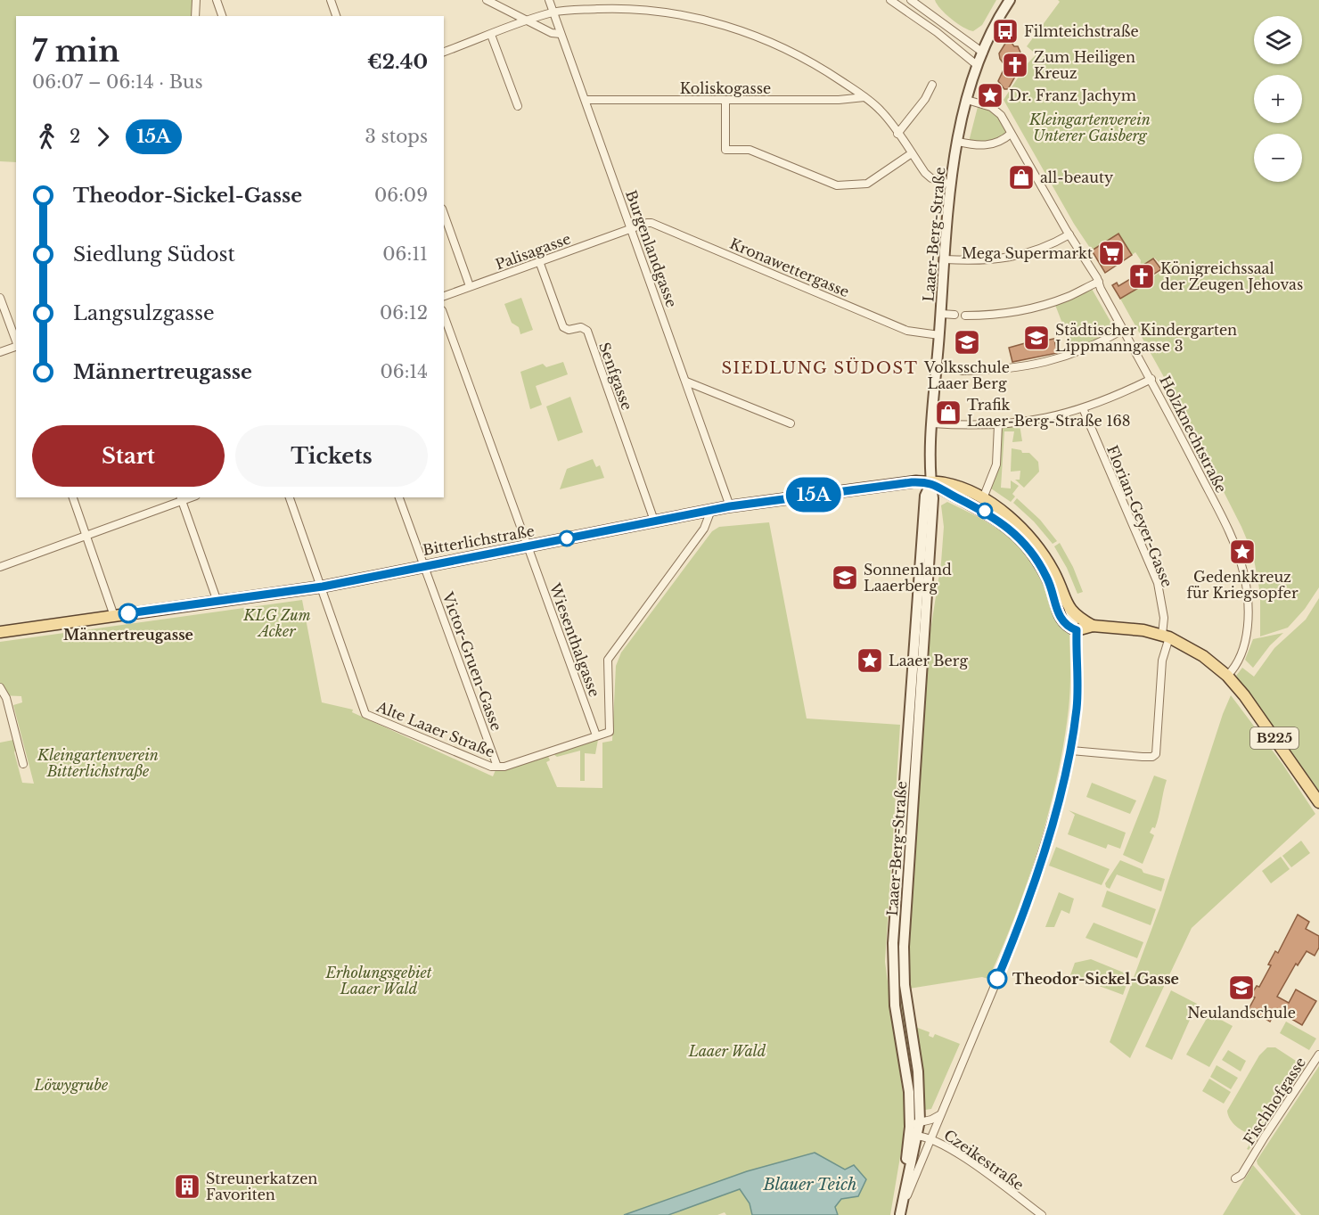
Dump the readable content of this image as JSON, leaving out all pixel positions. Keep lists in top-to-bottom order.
{
  "streets": {
    "main road": ["Laaer-Berg-Straße", "Bitterlichstraße", "B225"],
    "street": [
      "Koliskogasse",
      "Burgenlandgasse",
      "Palisagasse",
      "Kronawettergasse",
      "Senfgasse",
      "Holzknechtstraße",
      "Florian-Geyer-Gasse",
      "Wiesenthalgasse",
      "Victor-Gruen-Gasse",
      "Alte Laaer Straße",
      "Fischhofgasse",
      "Czeikestraße"
    ]
  },
  "crossings": [
    ["Koliskogasse", "Burgenlandgasse"],
    ["Laaer-Berg-Straße", "Kronawettergasse"],
    ["Laaer-Berg-Straße", "Holzknechtstraße"],
    ["Laaer-Berg-Straße", "Bitterlichstraße"],
    ["Laaer-Berg-Straße", "Czeikestraße"],
    ["Burgenlandgasse", "Palisagasse"],
    ["Burgenlandgasse", "Kronawettergasse"],
    ["Burgenlandgasse", "Bitterlichstraße"],
    ["Palisagasse", "Kronawettergasse"],
    ["Palisagasse", "Senfgasse"],
    ["Senfgasse", "Bitterlichstraße"],
    ["Holzknechtstraße", "B225"],
    ["Florian-Geyer-Gasse", "B225"],
    ["Bitterlichstraße", "Wiesenthalgasse"],
    ["Bitterlichstraße", "Victor-Gruen-Gasse"],
    ["Bitterlichstraße", "Alte Laaer Straße"],
    ["Victor-Gruen-Gasse", "Alte Laaer Straße"]
  ],
  "districts": ["SIEDLUNG SÜDOST"],
  "water": ["Blauer Teich"],
  "parks": [
    "Kleingartenverein Unterer Gaisberg",
    "KLG Zum Acker",
    "Kleingartenverein Bitterlichstraße",
    "Erholungsgebiet Laaer Wald",
    "Laaer Wald",
    "Löwygrube"
  ],
  "places": {
    "bus stop": ["Filmteichstraße"],
    "church": ["Zum Heiligen Kreuz", "Königreichssaal der Zeugen Jehovas"],
    "place": ["Dr. Franz Jachym", "Gedenkkreuz für Kriegsopfer", "Laaer Berg"],
    "shop": ["all-beauty", "Trafik Laaer-Berg-Straße 168"],
    "supermarket": ["Mega Supermarkt"],
    "school or university": [
      "Städtischer Kindergarten Lippmanngasse 3",
      "Volksschule Laaer Berg",
      "Sonnenland Laaerberg",
      "Neulandschule"
    ],
    "other": ["Männertreugasse", "Theodor-Sickel-Gasse"],
    "building": ["Streunerkatzen Favoriten"]
  },
  "lines": ["bus line 15A"],
  "page": {
    "on_map": "15A",
    "map_buttons": ["+", "−"],
    "heading": ["7 min", "06:07 – 06:14 · Bus", "€2.40"],
    "legs": ["2", "15A", "3 stops"],
    "list": [
      {
        "name": "Theodor-Sickel-Gasse",
        "value": "06:09"
      },
      {
        "name": "Siedlung Südost",
        "value": "06:11"
      },
      {
        "name": "Langsulzgasse",
        "value": "06:12"
      },
      {
        "name": "Männertreugasse",
        "value": "06:14"
      }
    ],
    "buttons": ["Start", "Tickets"]
  }
}
